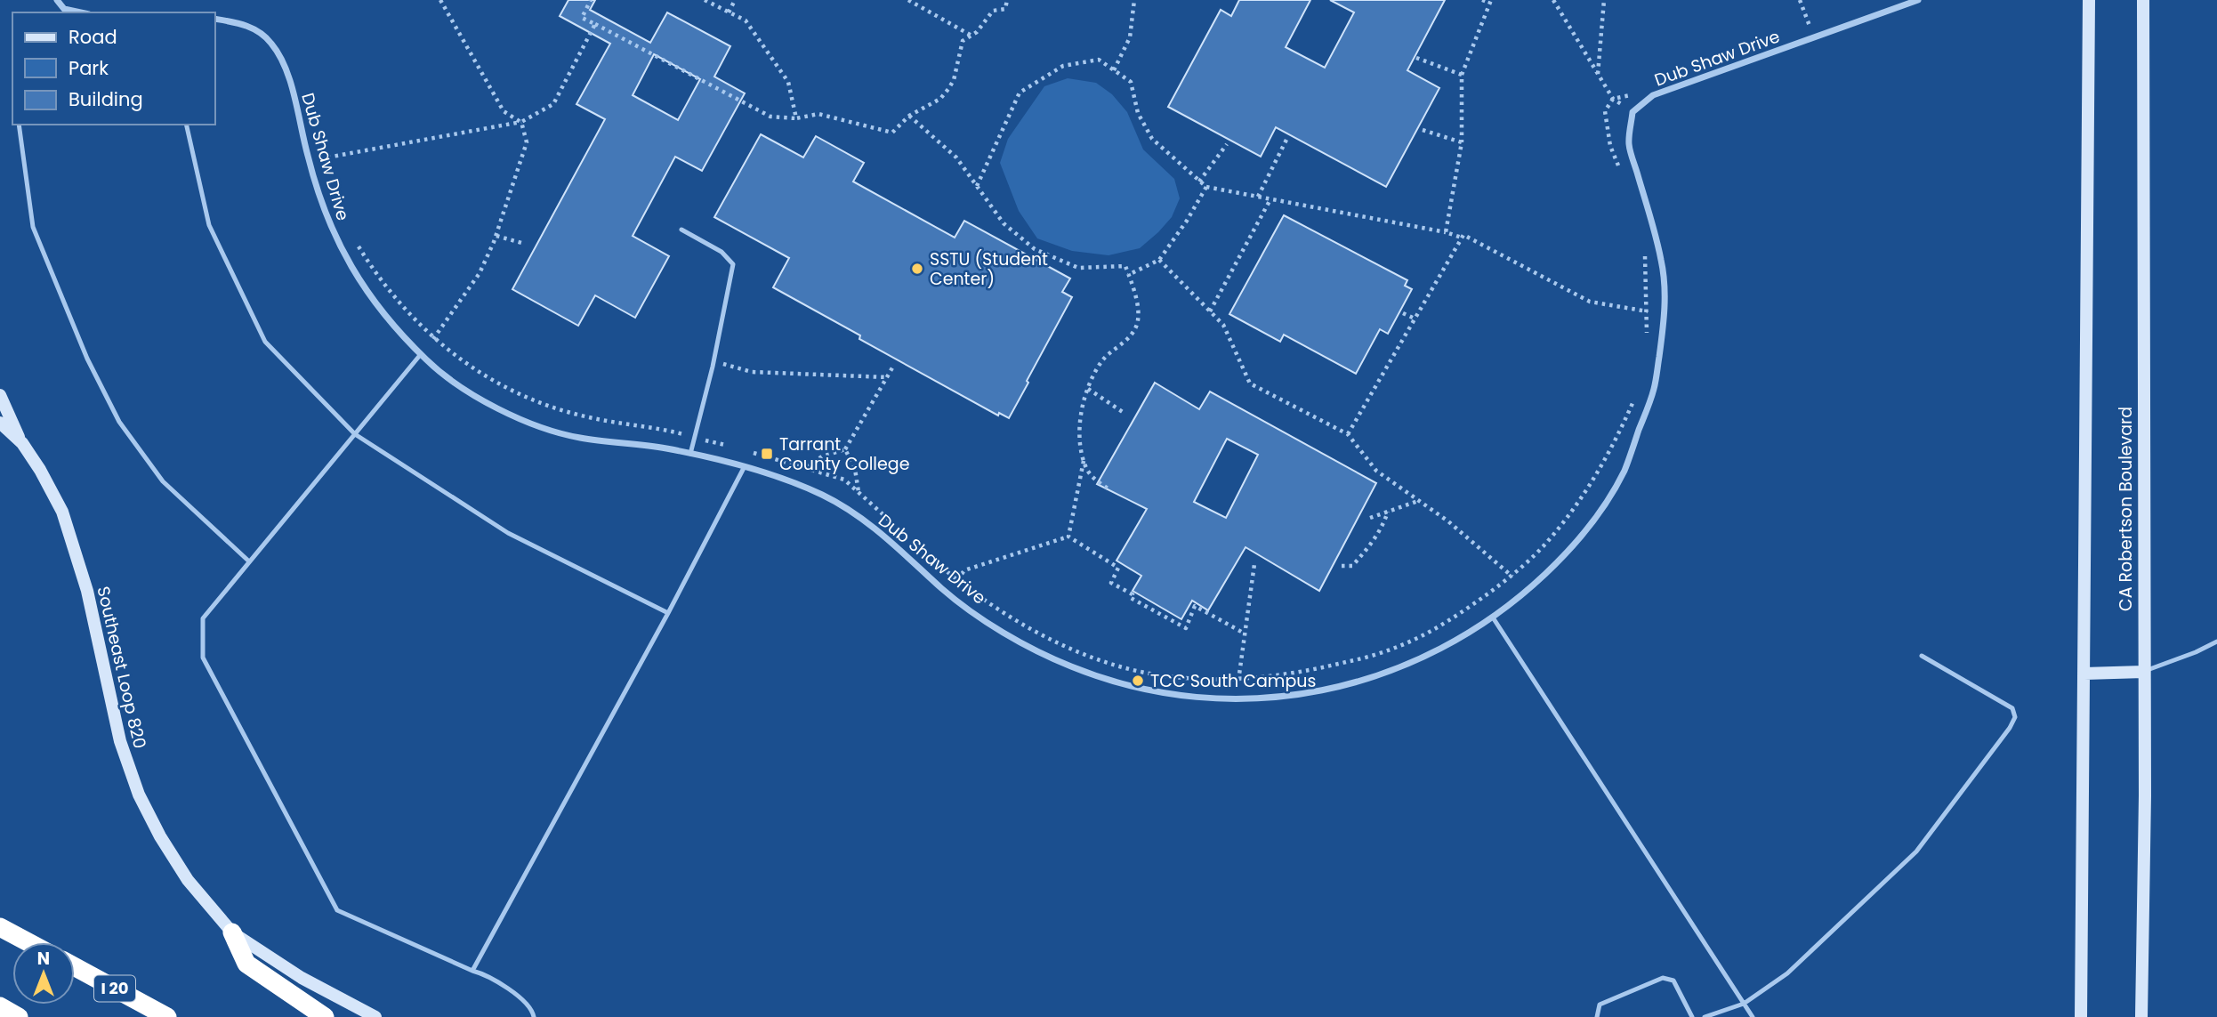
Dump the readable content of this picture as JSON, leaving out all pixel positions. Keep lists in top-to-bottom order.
{
  "streets": {
    "highway": ["I 20"],
    "street": ["Dub Shaw Drive", "CA Robertson Boulevard", "Southeast Loop 820"]
  },
  "places": {
    "other": ["SSTU (Student Center)", "TCC South Campus"],
    "transit": ["Tarrant County College"]
  },
  "legend": ["Road", "Park", "Building"],
  "north": "top"
}
